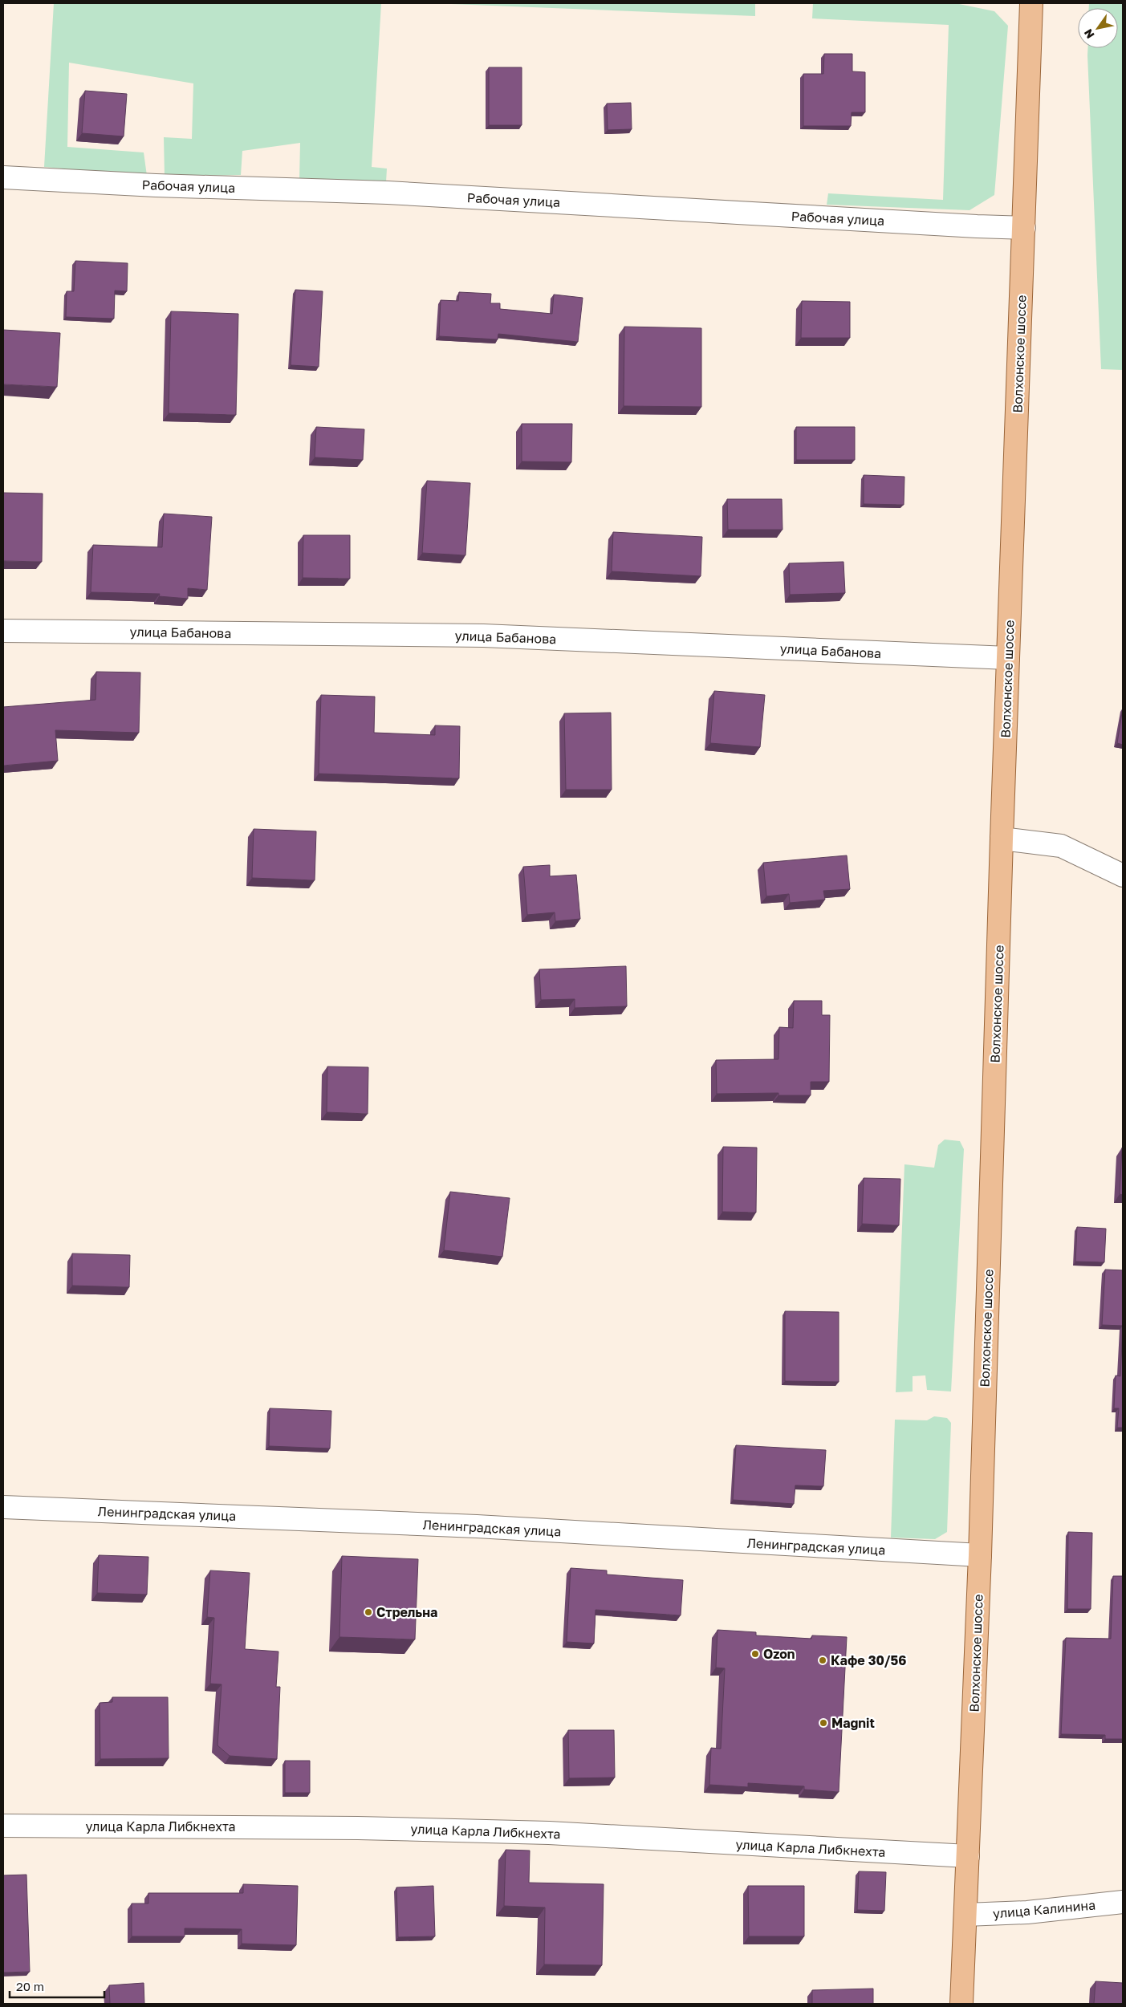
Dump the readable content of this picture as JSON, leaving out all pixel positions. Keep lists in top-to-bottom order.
{
  "streets": {
    "main road": ["Волхонское шоссе"],
    "street": [
      "Рабочая улица",
      "улица Бабанова",
      "Ленинградская улица",
      "улица Карла Либкнехта",
      "улица Калинина"
    ]
  },
  "crossings": [
    ["Рабочая улица", "Волхонское шоссе"],
    ["Волхонское шоссе", "улица Бабанова"],
    ["Волхонское шоссе", "Ленинградская улица"],
    ["Волхонское шоссе", "улица Карла Либкнехта"],
    ["Волхонское шоссе", "улица Калинина"]
  ],
  "places": [
    "Стрельна",
    "Ozon",
    "Кафе 30/56",
    "Magnit"
  ],
  "scale_bar": "20 m",
  "north": "bottom left"
}
